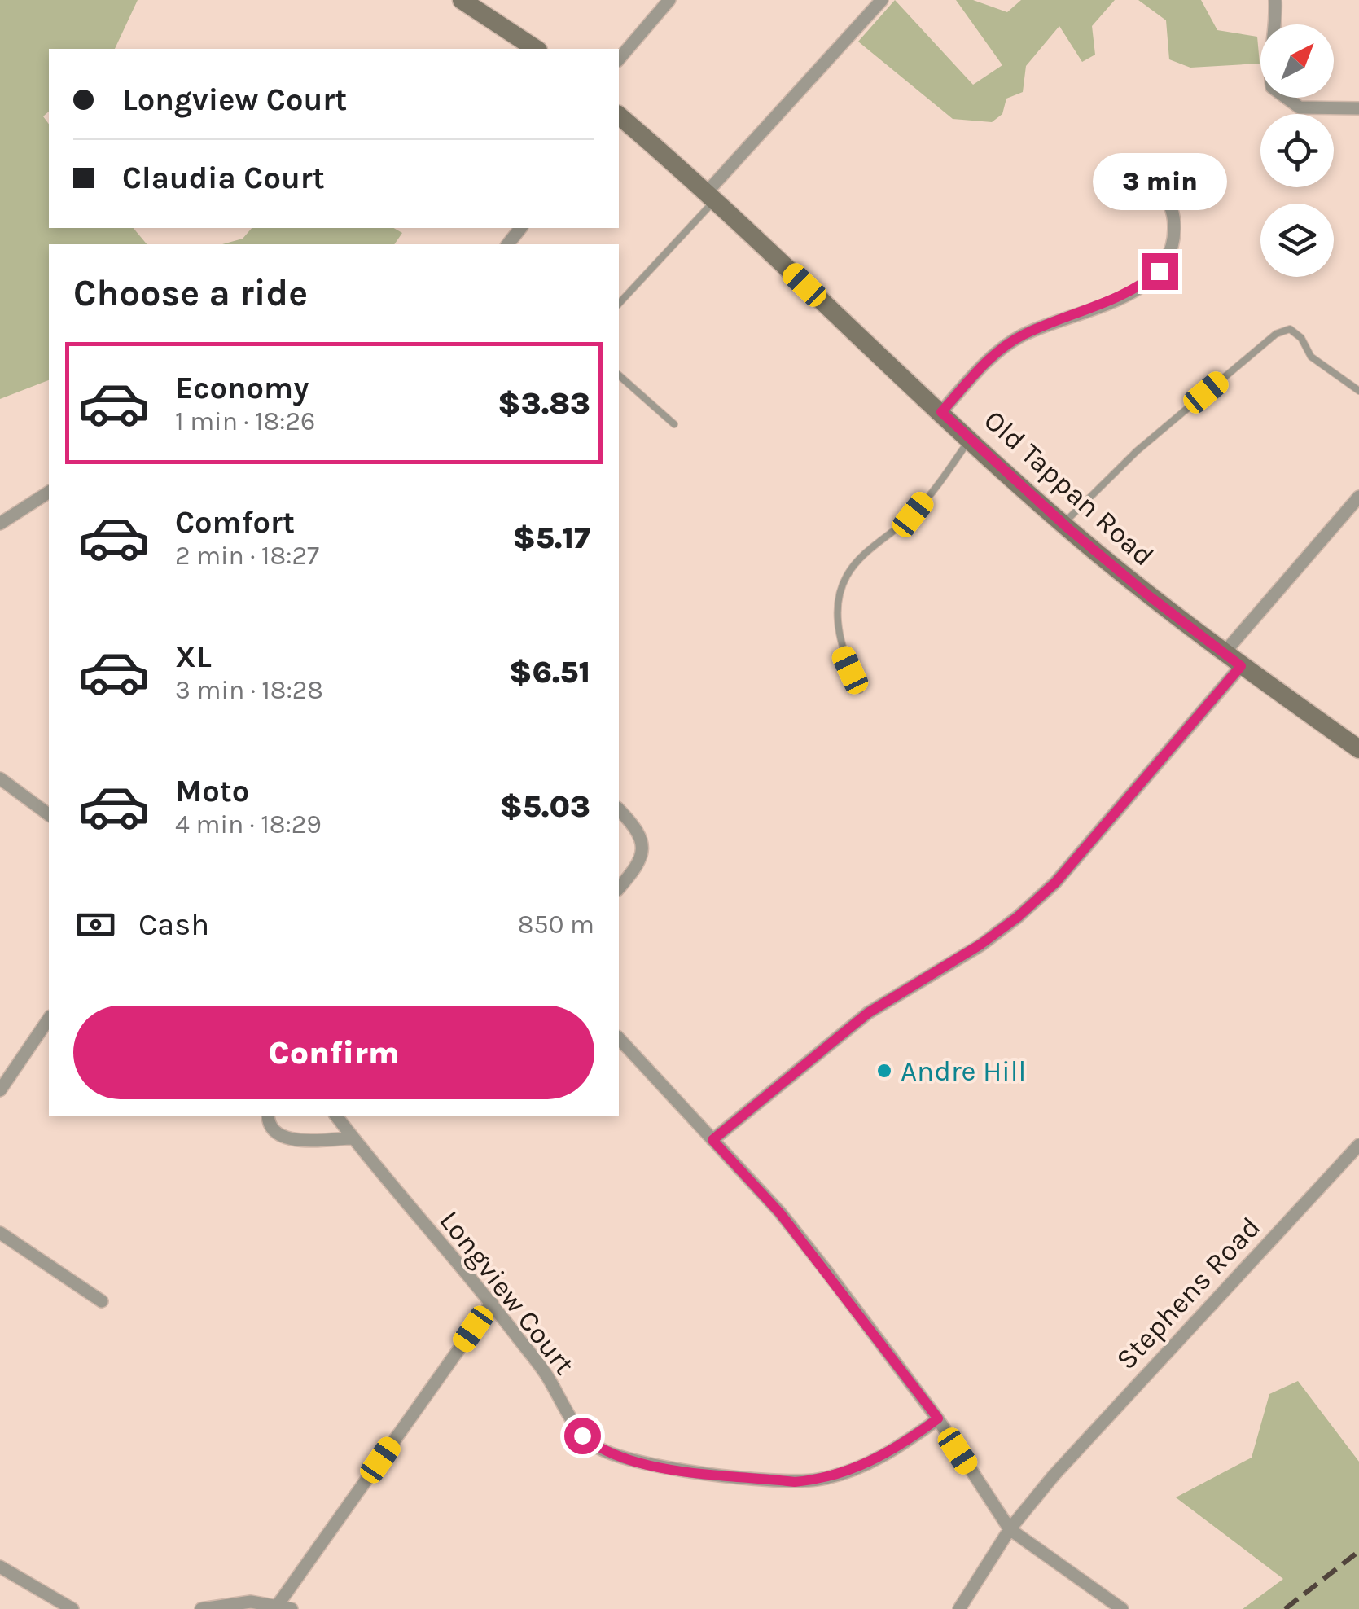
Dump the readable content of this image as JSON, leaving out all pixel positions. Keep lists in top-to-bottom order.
{
  "streets": {
    "main road": ["Old Tappan Road"],
    "street": ["Longview Court", "Stephens Road"]
  },
  "places": ["Andre Hill"],
  "north": "top right",
  "page": {
    "banner": ["Longview Court", "Claudia Court"],
    "bubble": "3 min",
    "heading": "Choose a ride",
    "list": [
      {
        "name": "Economy",
        "note": "1 min · 18:26",
        "value": "$3.83"
      },
      {
        "name": "Comfort",
        "note": "2 min · 18:27",
        "value": "$5.17"
      },
      {
        "name": "XL",
        "note": "3 min · 18:28",
        "value": "$6.51"
      },
      {
        "name": "Moto",
        "note": "4 min · 18:29",
        "value": "$5.03"
      }
    ],
    "pay": ["Cash", "850 m"],
    "buttons": "Confirm"
  }
}
